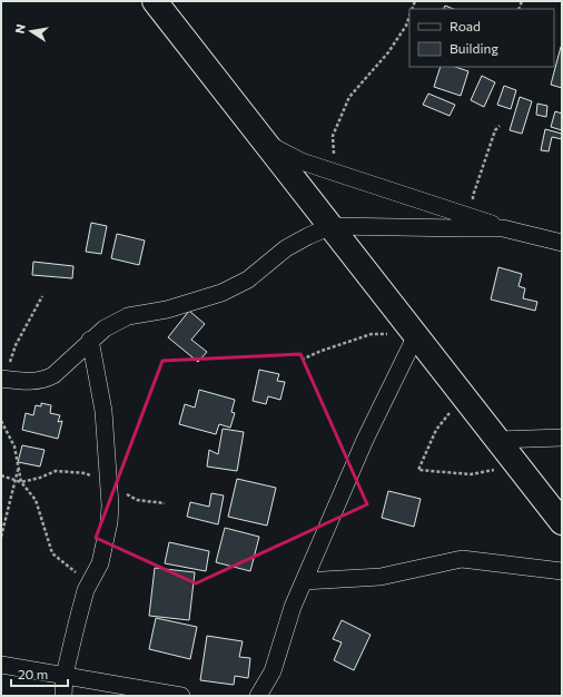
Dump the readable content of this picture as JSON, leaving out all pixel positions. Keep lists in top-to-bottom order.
{
  "legend": ["Road", "Building"],
  "scale_bar": "20 m",
  "north": "left"
}
